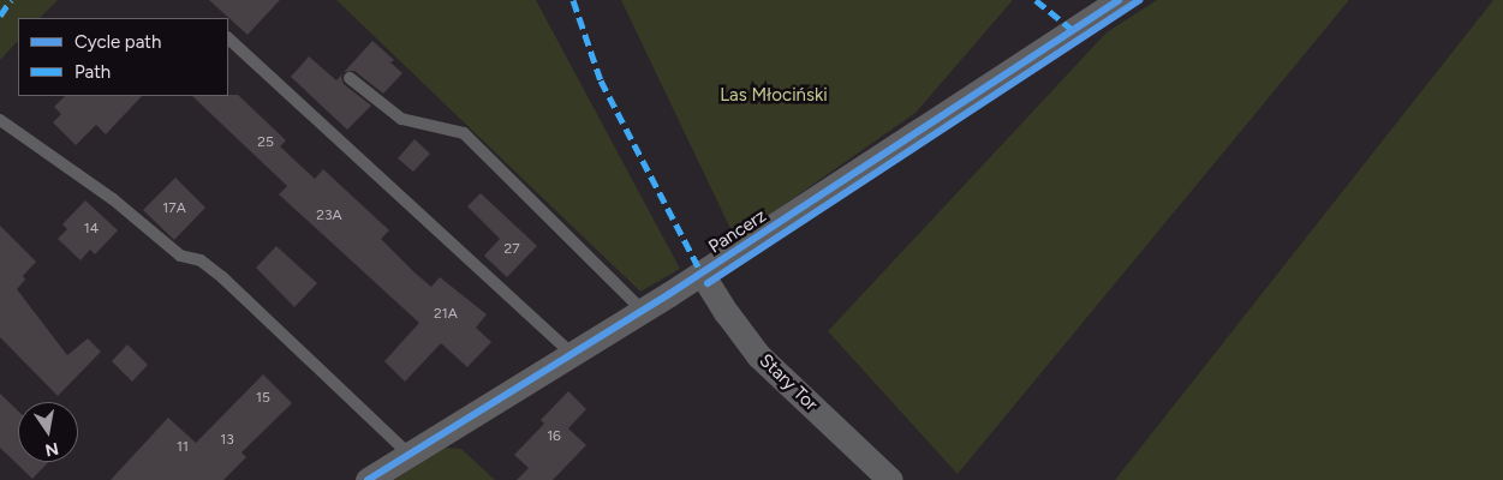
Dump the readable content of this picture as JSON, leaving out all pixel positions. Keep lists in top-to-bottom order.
{
  "streets": {
    "street": ["Pancerz", "Stary Tor"]
  },
  "crossings": [
    ["Pancerz", "Stary Tor"]
  ],
  "parks": ["Las Młociński"],
  "house_numbers": [
    "25",
    "17A",
    "23A",
    "14",
    "27",
    "21A",
    "15",
    "16",
    "13",
    "11"
  ],
  "legend": ["Cycle path", "Path"],
  "north": "bottom"
}
